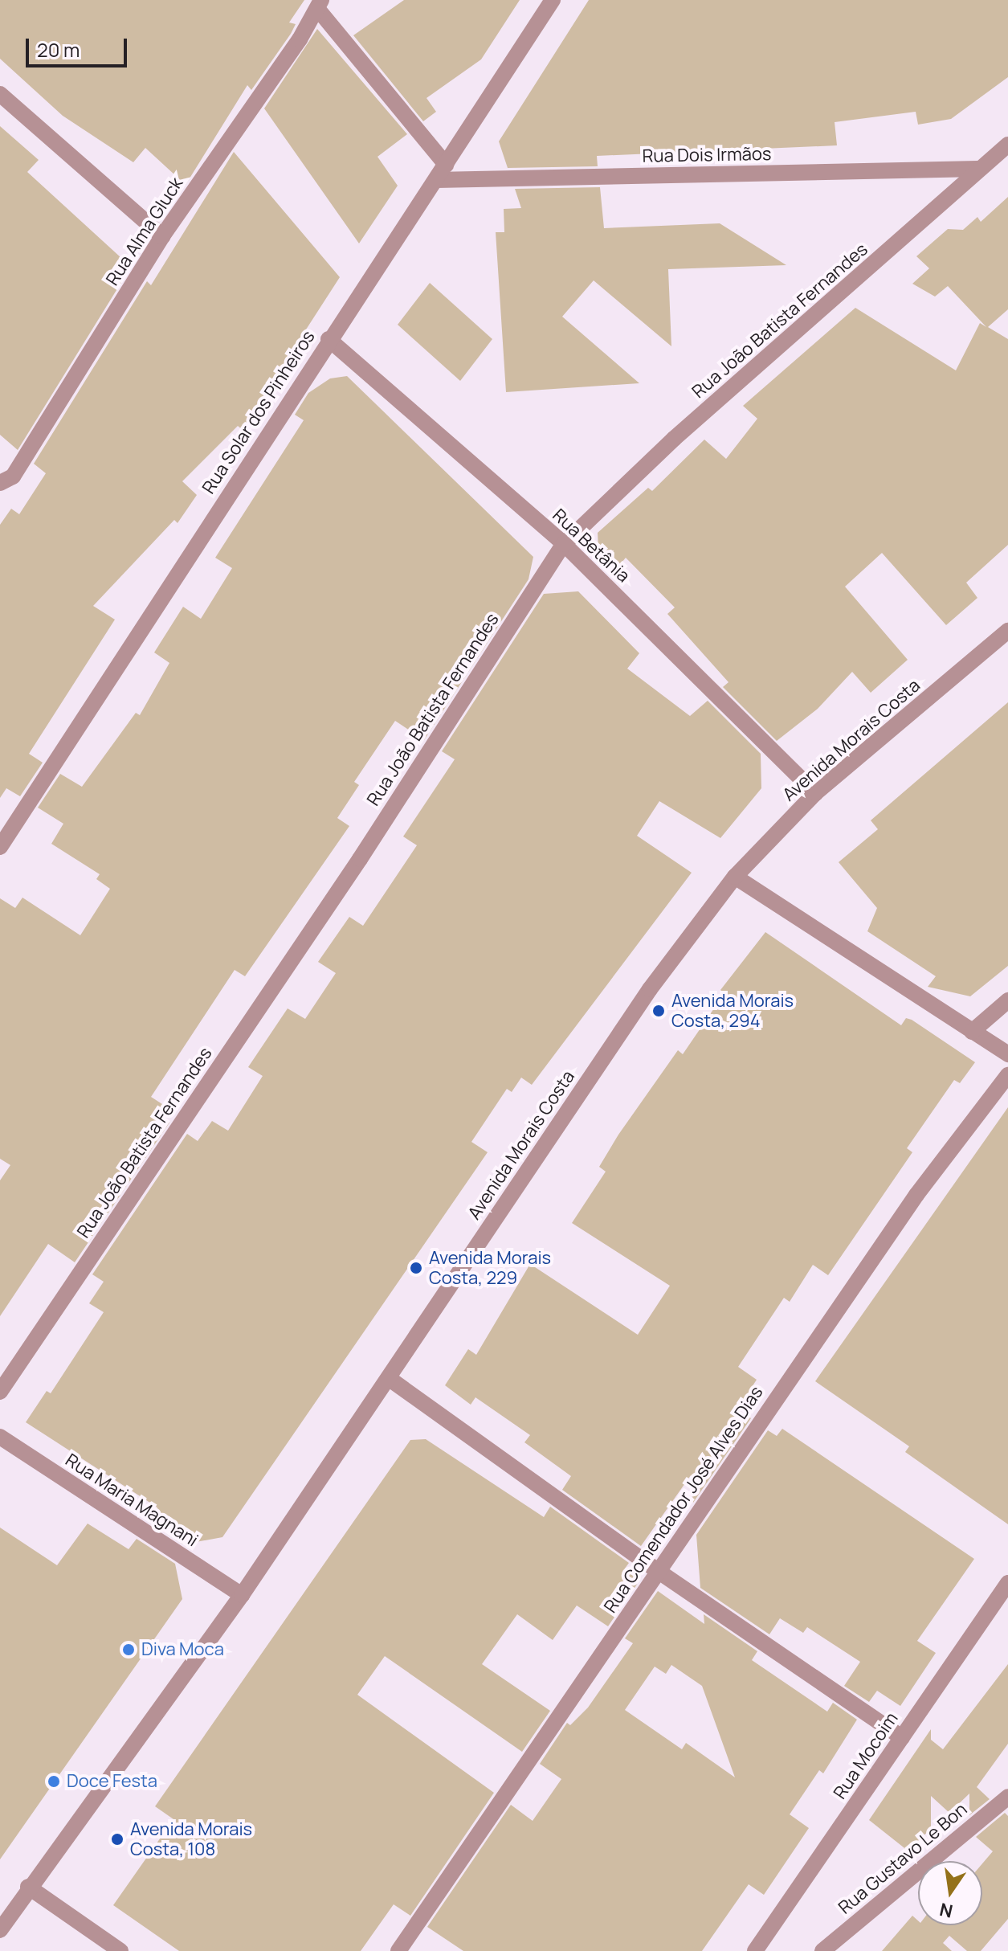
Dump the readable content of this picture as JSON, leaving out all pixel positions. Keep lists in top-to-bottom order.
{
  "streets": {
    "street": [
      "Rua Dois Irmãos",
      "Rua Alma Gluck",
      "Rua João Batista Fernandes",
      "Rua Solar dos Pinheiros",
      "Rua Betânia",
      "Avenida Morais Costa",
      "Rua Comendador José Alves Dias",
      "Rua Maria Magnani",
      "Rua Mocoim",
      "Rua Gustavo Le Bon"
    ]
  },
  "crossings": [
    ["Rua Dois Irmãos", "Rua João Batista Fernandes"],
    ["Rua Dois Irmãos", "Rua Solar dos Pinheiros"],
    ["Rua João Batista Fernandes", "Rua Betânia"],
    ["Rua Solar dos Pinheiros", "Rua Betânia"],
    ["Rua Betânia", "Avenida Morais Costa"],
    ["Avenida Morais Costa", "Rua Maria Magnani"]
  ],
  "places": [
    "Avenida Morais Costa, 294",
    "Avenida Morais Costa, 229",
    "Diva Moca",
    "Doce Festa",
    "Avenida Morais Costa, 108"
  ],
  "scale_bar": "20 m",
  "north": "bottom"
}
